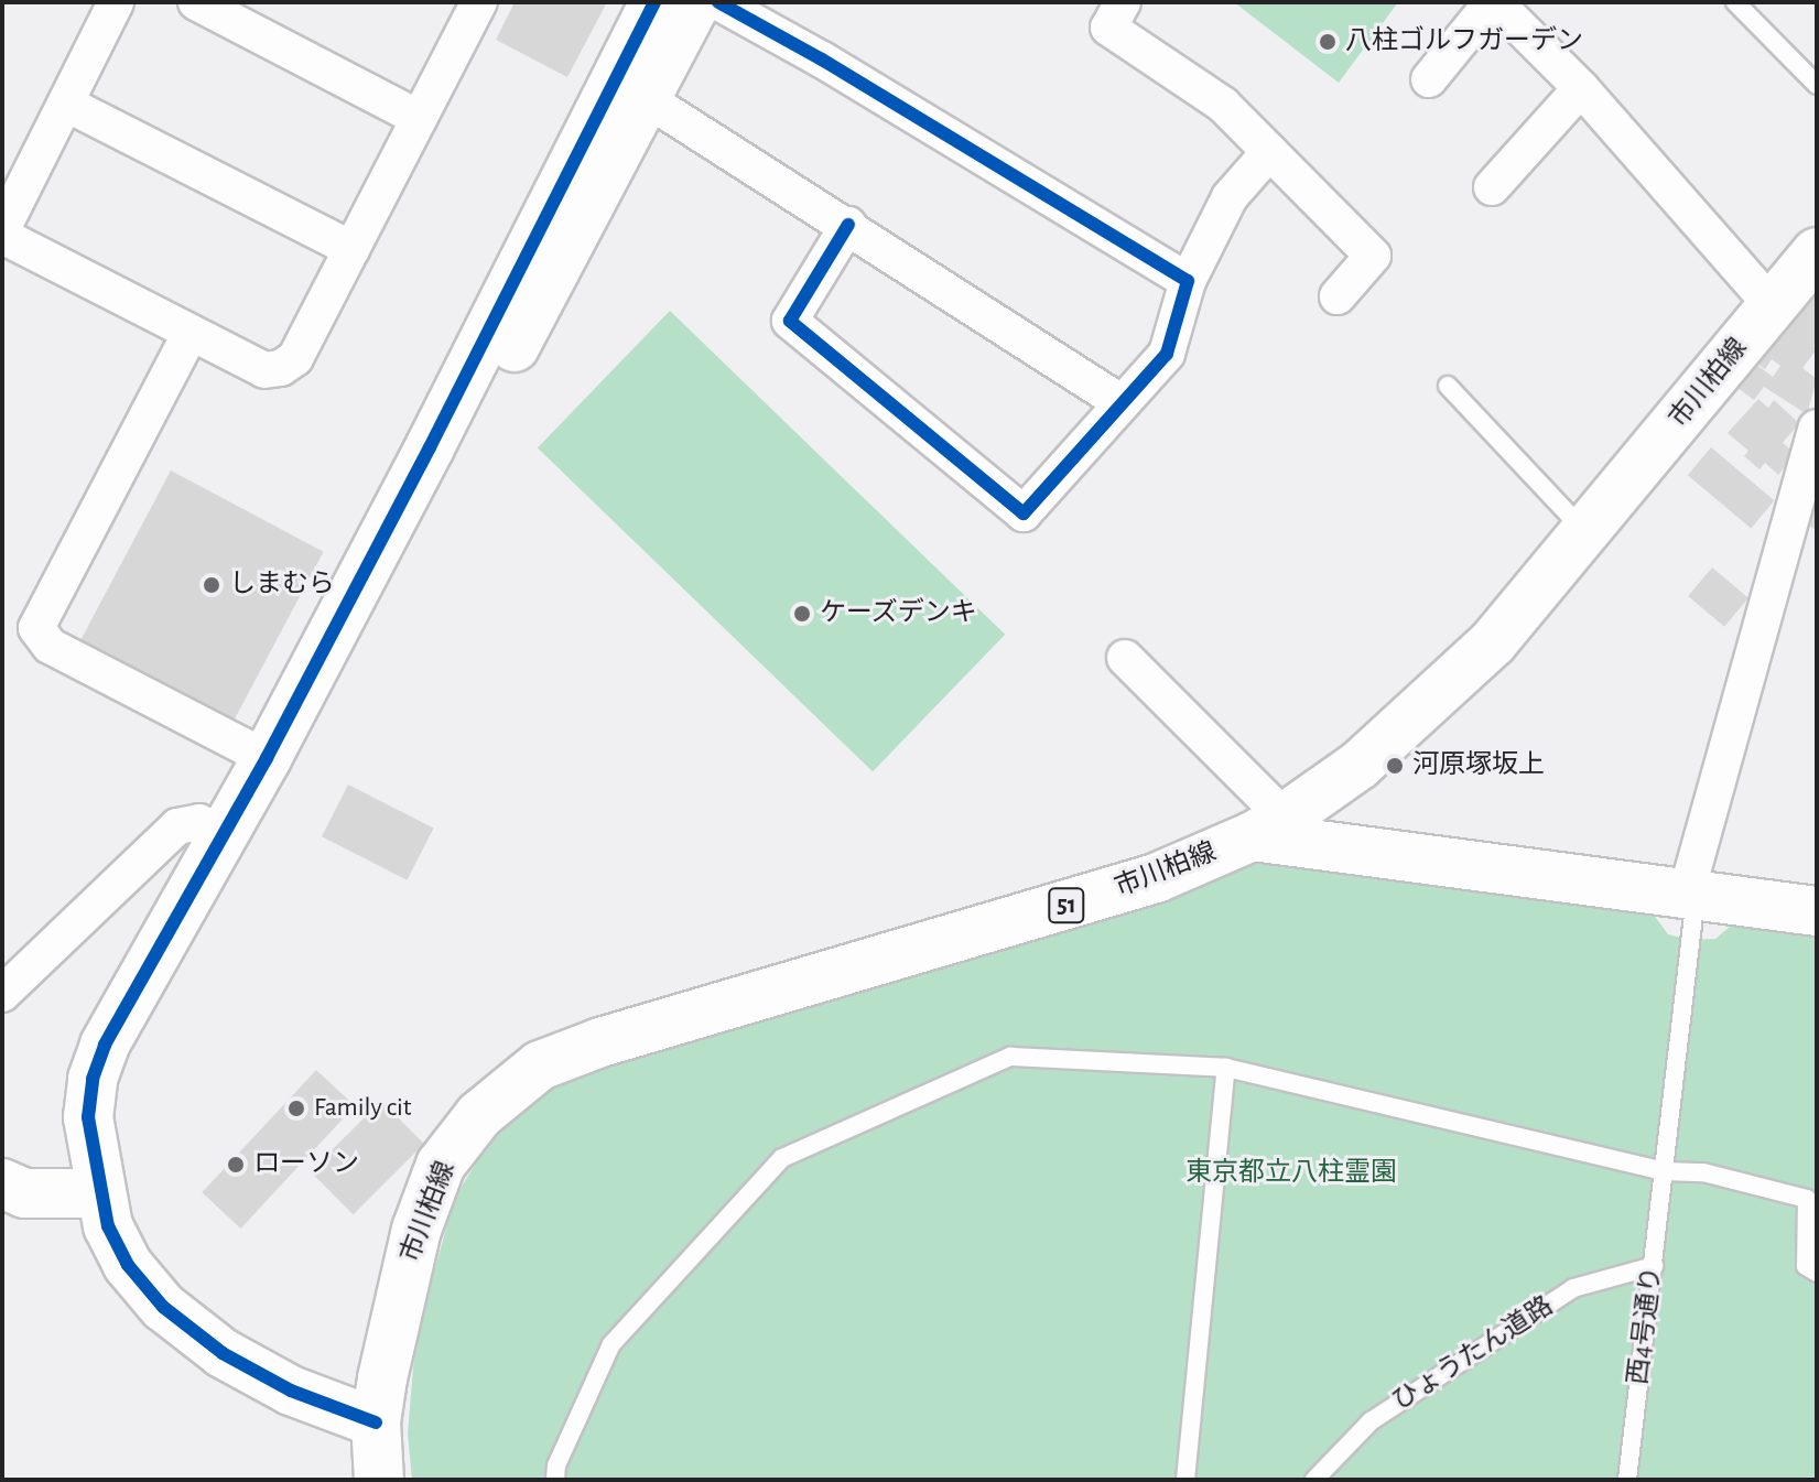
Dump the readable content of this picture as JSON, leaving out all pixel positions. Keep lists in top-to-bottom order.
{
  "streets": {
    "street": ["市川柏線", "51"],
    "lane": ["西4号通り", "ひょうたん道路"]
  },
  "crossings": [
    ["西4号通り", "ひょうたん道路"]
  ],
  "parks": ["東京都立八柱霊園"],
  "places": [
    "八柱ゴルフガーデン",
    "しまむら",
    "ケーズデンキ",
    "河原塚坂上",
    "Family cit",
    "ローソン"
  ]
}
